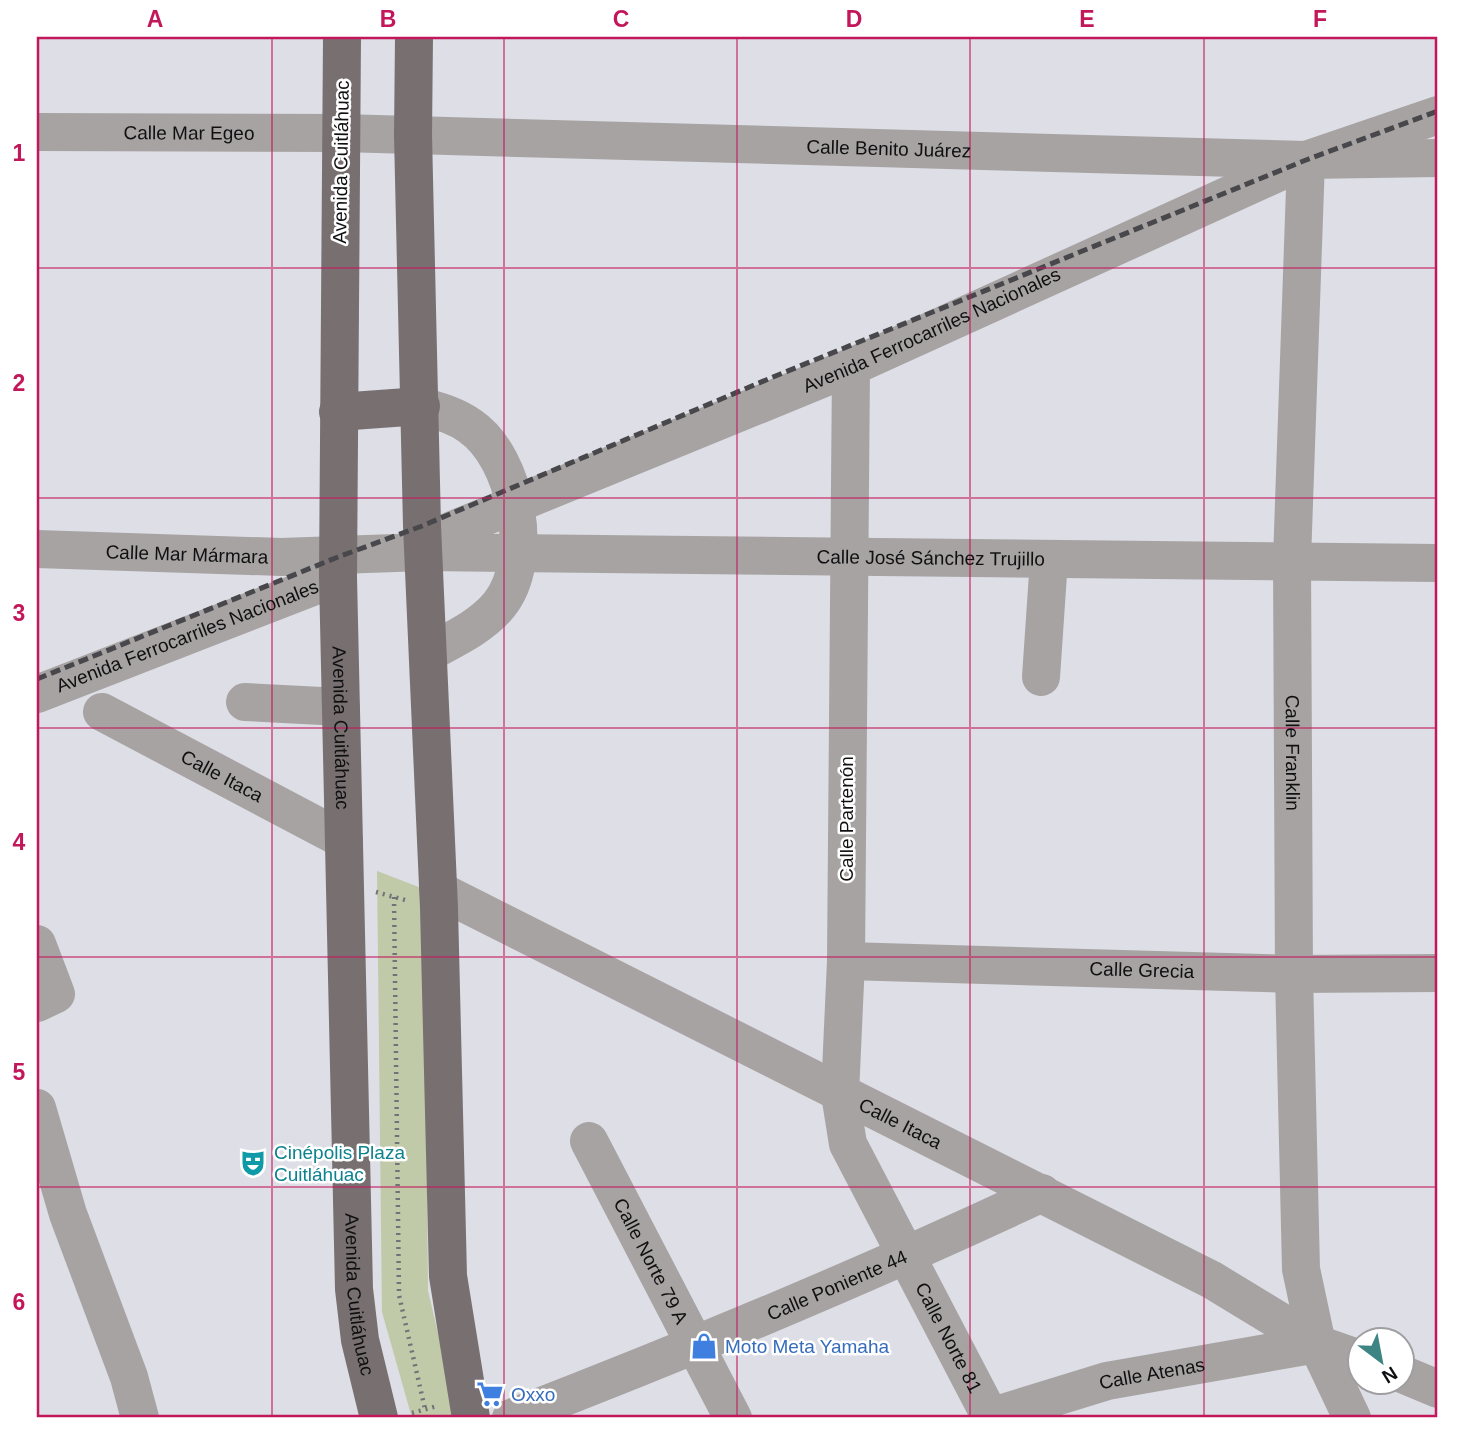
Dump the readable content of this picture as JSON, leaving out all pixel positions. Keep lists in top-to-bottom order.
{
  "streets": {
    "main road": ["Avenida Cuitláhuac"],
    "street": [
      "Calle Mar Egeo",
      "Calle Benito Juárez",
      "Avenida Ferrocarriles Nacionales",
      "Calle Mar Mármara",
      "Calle José Sánchez Trujillo",
      "Calle Franklin",
      "Calle Itaca",
      "Calle Partenón",
      "Calle Grecia",
      "Calle Norte 79 A",
      "Calle Poniente 44",
      "Calle Norte 81",
      "Calle Atenas"
    ]
  },
  "crossings": [
    ["Calle Mar Egeo", "Calle Benito Juárez"],
    ["Calle Mar Egeo", "Avenida Cuitláhuac"],
    ["Calle Benito Juárez", "Avenida Cuitláhuac"],
    ["Calle Benito Juárez", "Avenida Ferrocarriles Nacionales"],
    ["Calle Benito Juárez", "Calle Franklin"],
    ["Avenida Cuitláhuac", "Avenida Ferrocarriles Nacionales"],
    ["Avenida Cuitláhuac", "Calle Mar Mármara"],
    ["Avenida Cuitláhuac", "Calle Itaca"],
    ["Avenida Ferrocarriles Nacionales", "Calle Mar Mármara"],
    ["Avenida Ferrocarriles Nacionales", "Calle José Sánchez Trujillo"],
    ["Avenida Ferrocarriles Nacionales", "Calle Franklin"],
    ["Avenida Ferrocarriles Nacionales", "Calle Partenón"],
    ["Calle José Sánchez Trujillo", "Calle Franklin"],
    ["Calle José Sánchez Trujillo", "Calle Partenón"],
    ["Calle Franklin", "Calle Itaca"],
    ["Calle Franklin", "Calle Grecia"],
    ["Calle Franklin", "Calle Atenas"],
    ["Calle Itaca", "Calle Partenón"],
    ["Calle Itaca", "Calle Poniente 44"],
    ["Calle Itaca", "Calle Atenas"],
    ["Calle Partenón", "Calle Grecia"],
    ["Calle Partenón", "Calle Poniente 44"],
    ["Calle Partenón", "Calle Norte 81"],
    ["Calle Norte 79 A", "Calle Poniente 44"],
    ["Calle Poniente 44", "Calle Norte 81"],
    ["Calle Norte 81", "Calle Atenas"]
  ],
  "places": {
    "theatre": ["Cinépolis Plaza Cuitláhuac"],
    "shop": ["Moto Meta Yamaha"],
    "supermarket": ["Oxxo"]
  },
  "north": "bottom right",
  "grid": {
    "columns": [
      "A",
      "B",
      "C",
      "D",
      "E",
      "F"
    ],
    "rows": [
      "1",
      "2",
      "3",
      "4",
      "5",
      "6"
    ]
  }
}
